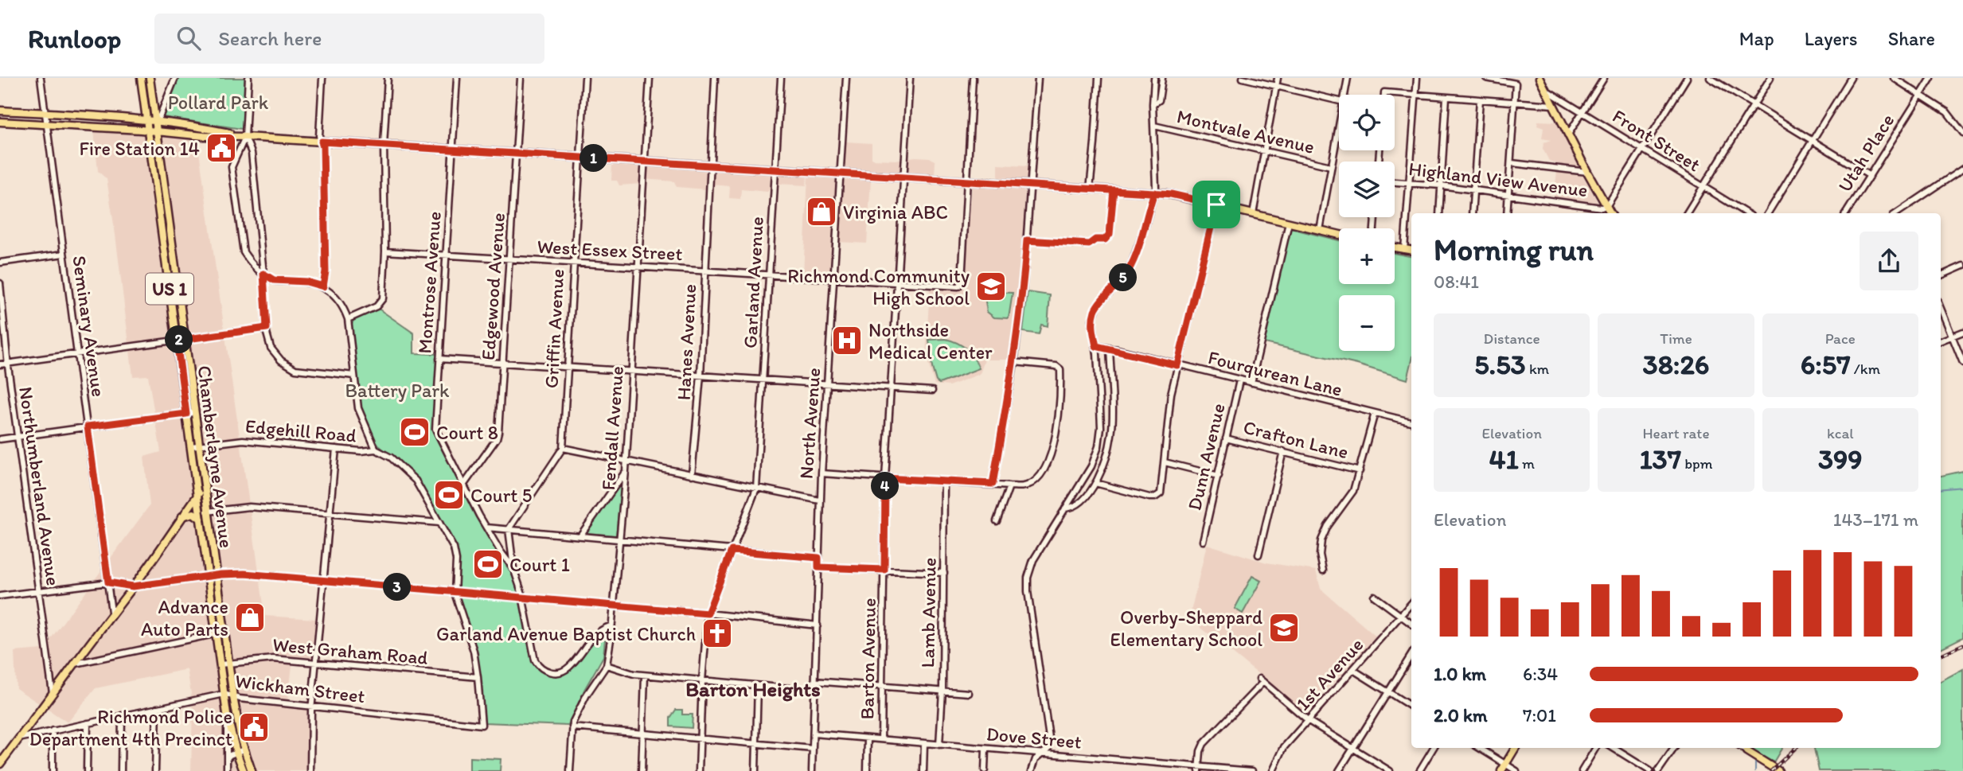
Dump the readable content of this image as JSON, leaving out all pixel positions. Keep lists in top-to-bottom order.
{
  "streets": {
    "main road": ["US 1", "Chamberlayne Avenue"],
    "street": [
      "Montvale Avenue",
      "Front Street",
      "Utah Place",
      "Highland View Avenue",
      "West Essex Street",
      "Montrose Avenue",
      "Garland Avenue",
      "Edgewood Avenue",
      "Seminary Avenue",
      "Griffin Avenue",
      "Hanes Avenue",
      "Fourqurean Lane",
      "North Avenue",
      "Fendall Avenue",
      "Edgehill Road",
      "Crafton Lane",
      "Dunn Avenue",
      "Northumberland Avenue",
      "Lamb Avenue",
      "West Graham Road",
      "Barton Avenue",
      "1st Avenue",
      "Wickham Street",
      "Dove Street"
    ]
  },
  "crossings": [
    ["West Essex Street", "Montrose Avenue"],
    ["West Essex Street", "Garland Avenue"],
    ["West Essex Street", "Edgewood Avenue"],
    ["West Essex Street", "Griffin Avenue"],
    ["West Essex Street", "Hanes Avenue"],
    ["West Essex Street", "North Avenue"],
    ["West Essex Street", "Fendall Avenue"],
    ["West Essex Street", "Barton Avenue"],
    ["Montrose Avenue", "Edgewood Avenue"],
    ["Fourqurean Lane", "Dunn Avenue"],
    ["North Avenue", "Dove Street"],
    ["Edgehill Road", "Chamberlayne Avenue"],
    ["Crafton Lane", "Dunn Avenue"],
    ["Chamberlayne Avenue", "West Graham Road"],
    ["Chamberlayne Avenue", "Wickham Street"],
    ["Lamb Avenue", "Dove Street"],
    ["West Graham Road", "Wickham Street"],
    ["Barton Avenue", "Dove Street"]
  ],
  "districts": ["Barton Heights"],
  "parks": ["Pollard Park", "Battery Park"],
  "places": {
    "public building": ["Fire Station 14", "Richmond Police Department 4th Precinct"],
    "shop": ["Virginia ABC", "Advance Auto Parts"],
    "school or university": ["Richmond Community High School", "Overby-Sheppard Elementary School"],
    "hospital": ["Northside Medical Center"],
    "sports": ["Court 8", "Court 5", "Court 1"],
    "church": ["Garland Avenue Baptist Church"]
  },
  "page": {
    "header": "Runloop",
    "search": "Search here",
    "nav": ["Map", "Layers", "Share"],
    "map_buttons": ["+", "−"],
    "pins": [
      "1",
      "5",
      "2",
      "4",
      "3"
    ],
    "heading": ["Morning run", "08:41"],
    "stats": [
      ["Distance", "5.53 km"],
      ["Time", "38:26"],
      ["Pace", "6:57 /km"],
      ["Elevation", "41 m"],
      ["Heart rate", "137 bpm"],
      ["kcal", "399"]
    ],
    "chart": ["Elevation", "143–171 m"],
    "list": [
      {
        "name": "1.0 km",
        "note": "6:34"
      },
      {
        "name": "2.0 km",
        "note": "7:01"
      }
    ]
  }
}
